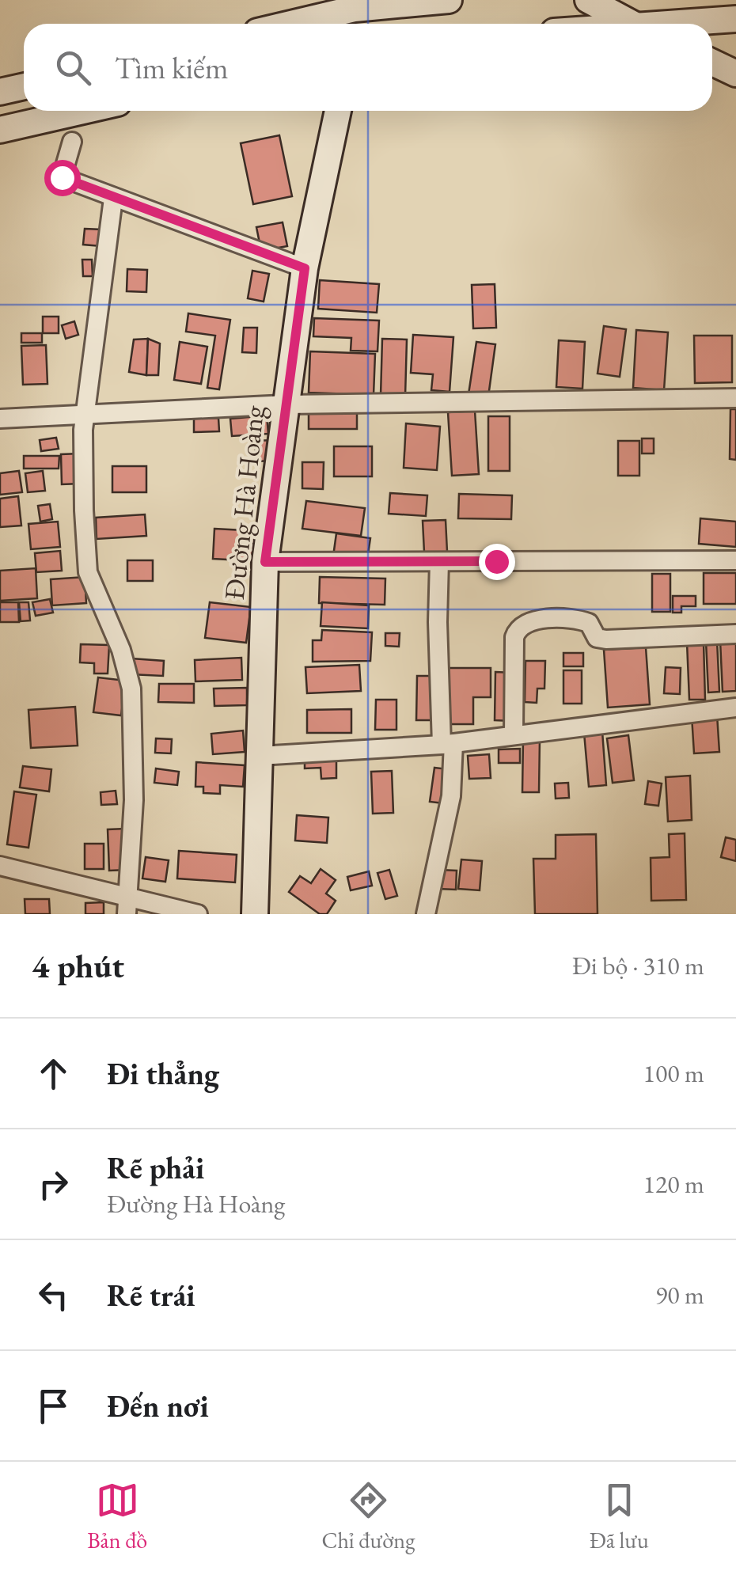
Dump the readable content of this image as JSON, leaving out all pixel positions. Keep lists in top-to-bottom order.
{
  "streets": {
    "street": ["Đường Hà Hoàng"]
  },
  "page": {
    "search": "Tìm kiếm",
    "heading": ["4 phút", "Đi bộ · 310 m"],
    "list": [
      ["Đi thẳng", "100 m"],
      ["Rẽ phải", "Đường Hà Hoàng", "120 m"],
      ["Rẽ trái", "90 m"],
      "Đến nơi"
    ],
    "nav": ["Bản đồ", "Chỉ đường", "Đã lưu"]
  }
}
